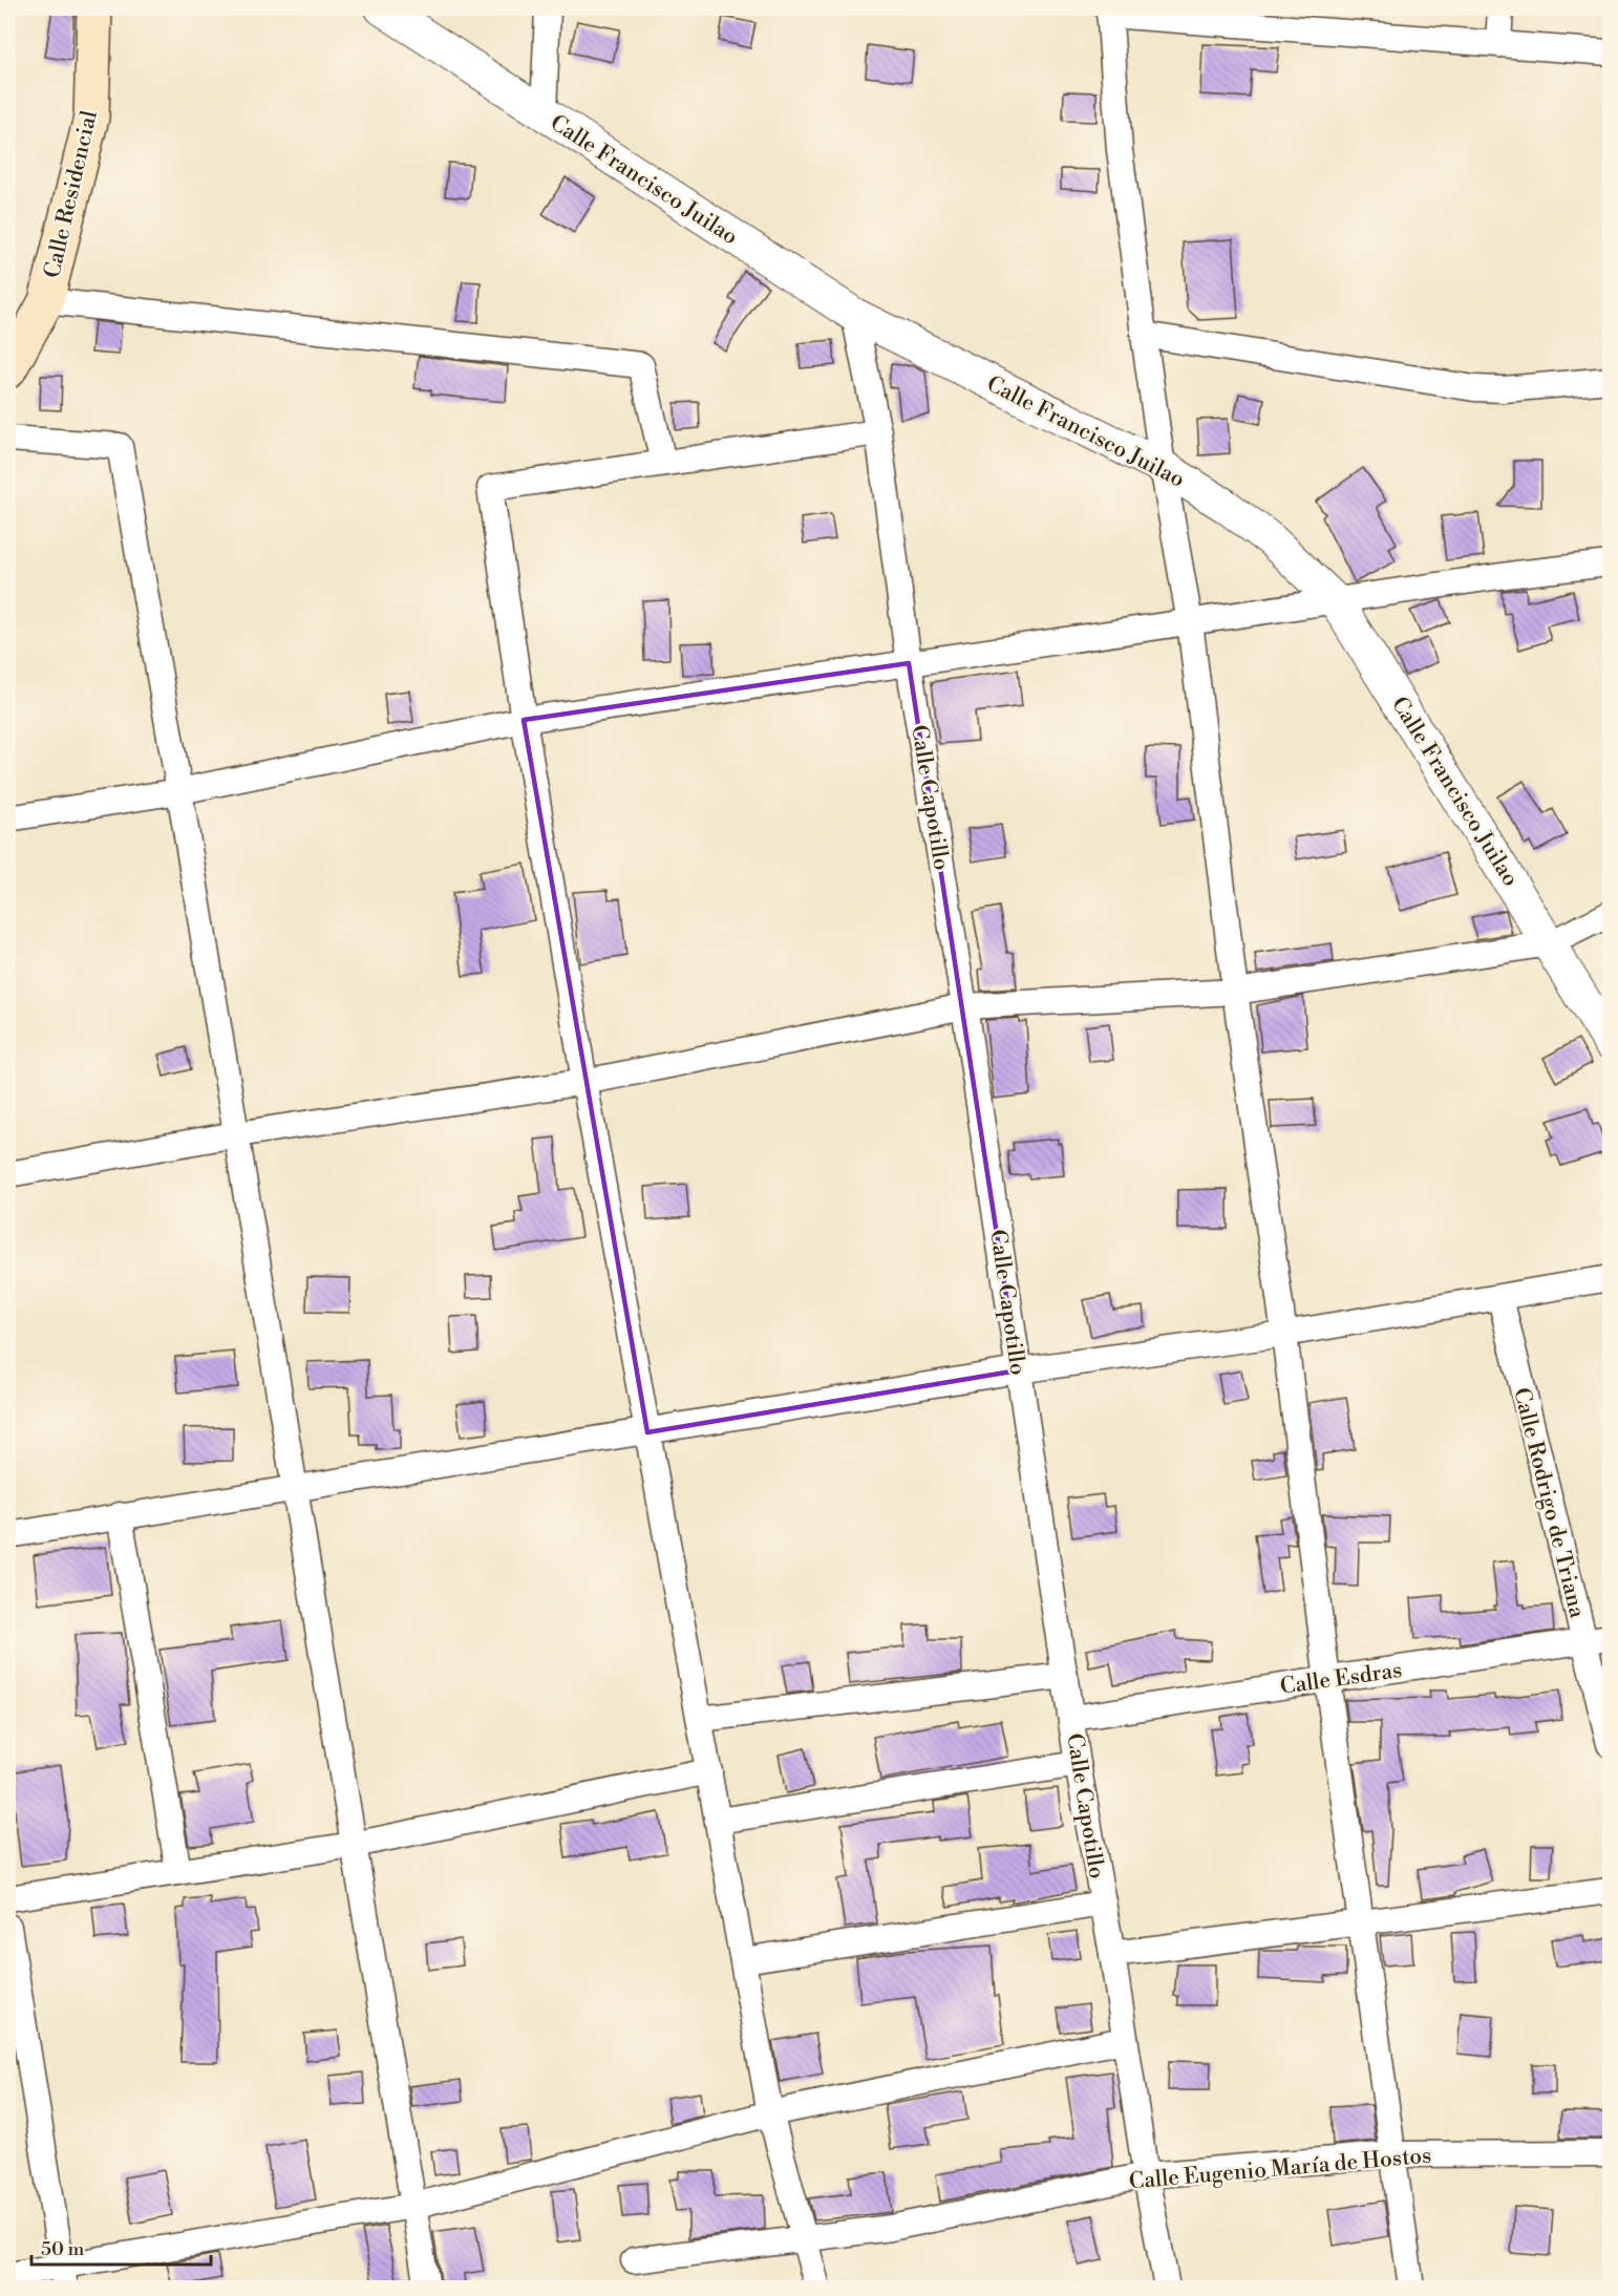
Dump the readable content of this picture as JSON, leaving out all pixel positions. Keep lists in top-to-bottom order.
{
  "streets": {
    "main road": ["Calle Residencial"],
    "street": [
      "Calle Francisco Juilao",
      "Calle Capotillo",
      "Calle Rodrigo de Triana",
      "Calle Esdras",
      "Calle Eugenio María de Hostos"
    ]
  },
  "crossings": [
    ["Calle Francisco Juilao", "Calle Capotillo"],
    ["Calle Capotillo", "Calle Esdras"],
    ["Calle Capotillo", "Calle Eugenio María de Hostos"],
    ["Calle Rodrigo de Triana", "Calle Esdras"]
  ],
  "scale_bar": "50 m"
}
